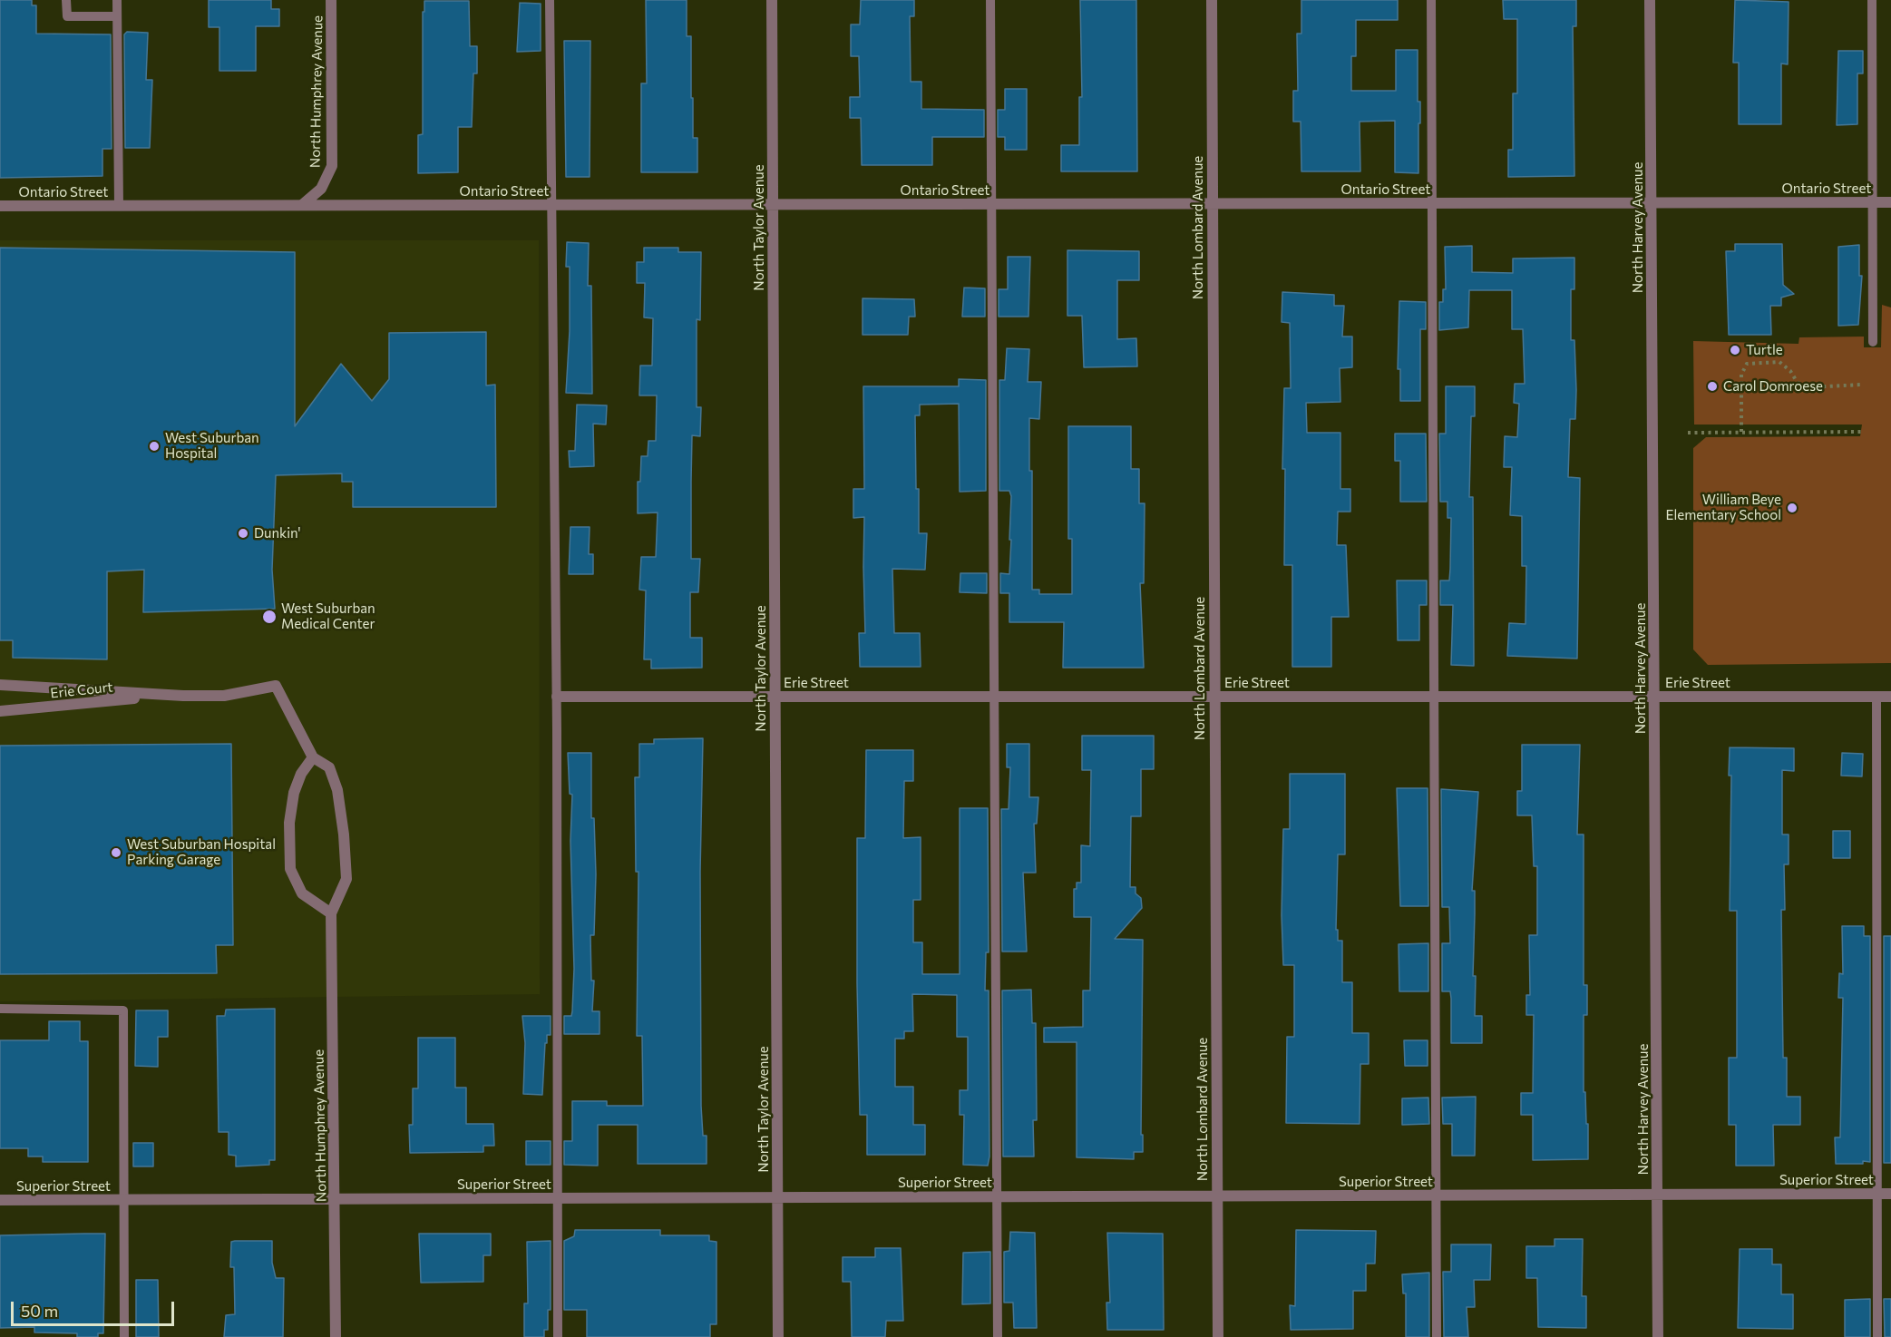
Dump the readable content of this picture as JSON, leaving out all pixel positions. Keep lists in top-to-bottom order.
{
  "streets": {
    "street": [
      "North Humphrey Avenue",
      "Ontario Street",
      "North Taylor Avenue",
      "North Lombard Avenue",
      "North Harvey Avenue",
      "Erie Street",
      "Erie Court",
      "Superior Street"
    ]
  },
  "crossings": [
    ["North Humphrey Avenue", "Ontario Street"],
    ["North Humphrey Avenue", "Erie Court"],
    ["North Humphrey Avenue", "Superior Street"],
    ["Ontario Street", "North Taylor Avenue"],
    ["Ontario Street", "North Lombard Avenue"],
    ["Ontario Street", "North Harvey Avenue"],
    ["North Taylor Avenue", "Erie Street"],
    ["North Taylor Avenue", "Superior Street"],
    ["North Lombard Avenue", "Erie Street"],
    ["North Lombard Avenue", "Superior Street"],
    ["North Harvey Avenue", "Erie Street"],
    ["North Harvey Avenue", "Superior Street"]
  ],
  "places": [
    "Turtle",
    "Carol Domroese",
    "West Suburban Hospital",
    "William Beye Elementary School",
    "Dunkin'",
    "West Suburban Medical Center",
    "West Suburban Hospital Parking Garage"
  ],
  "scale_bar": "50 m"
}
